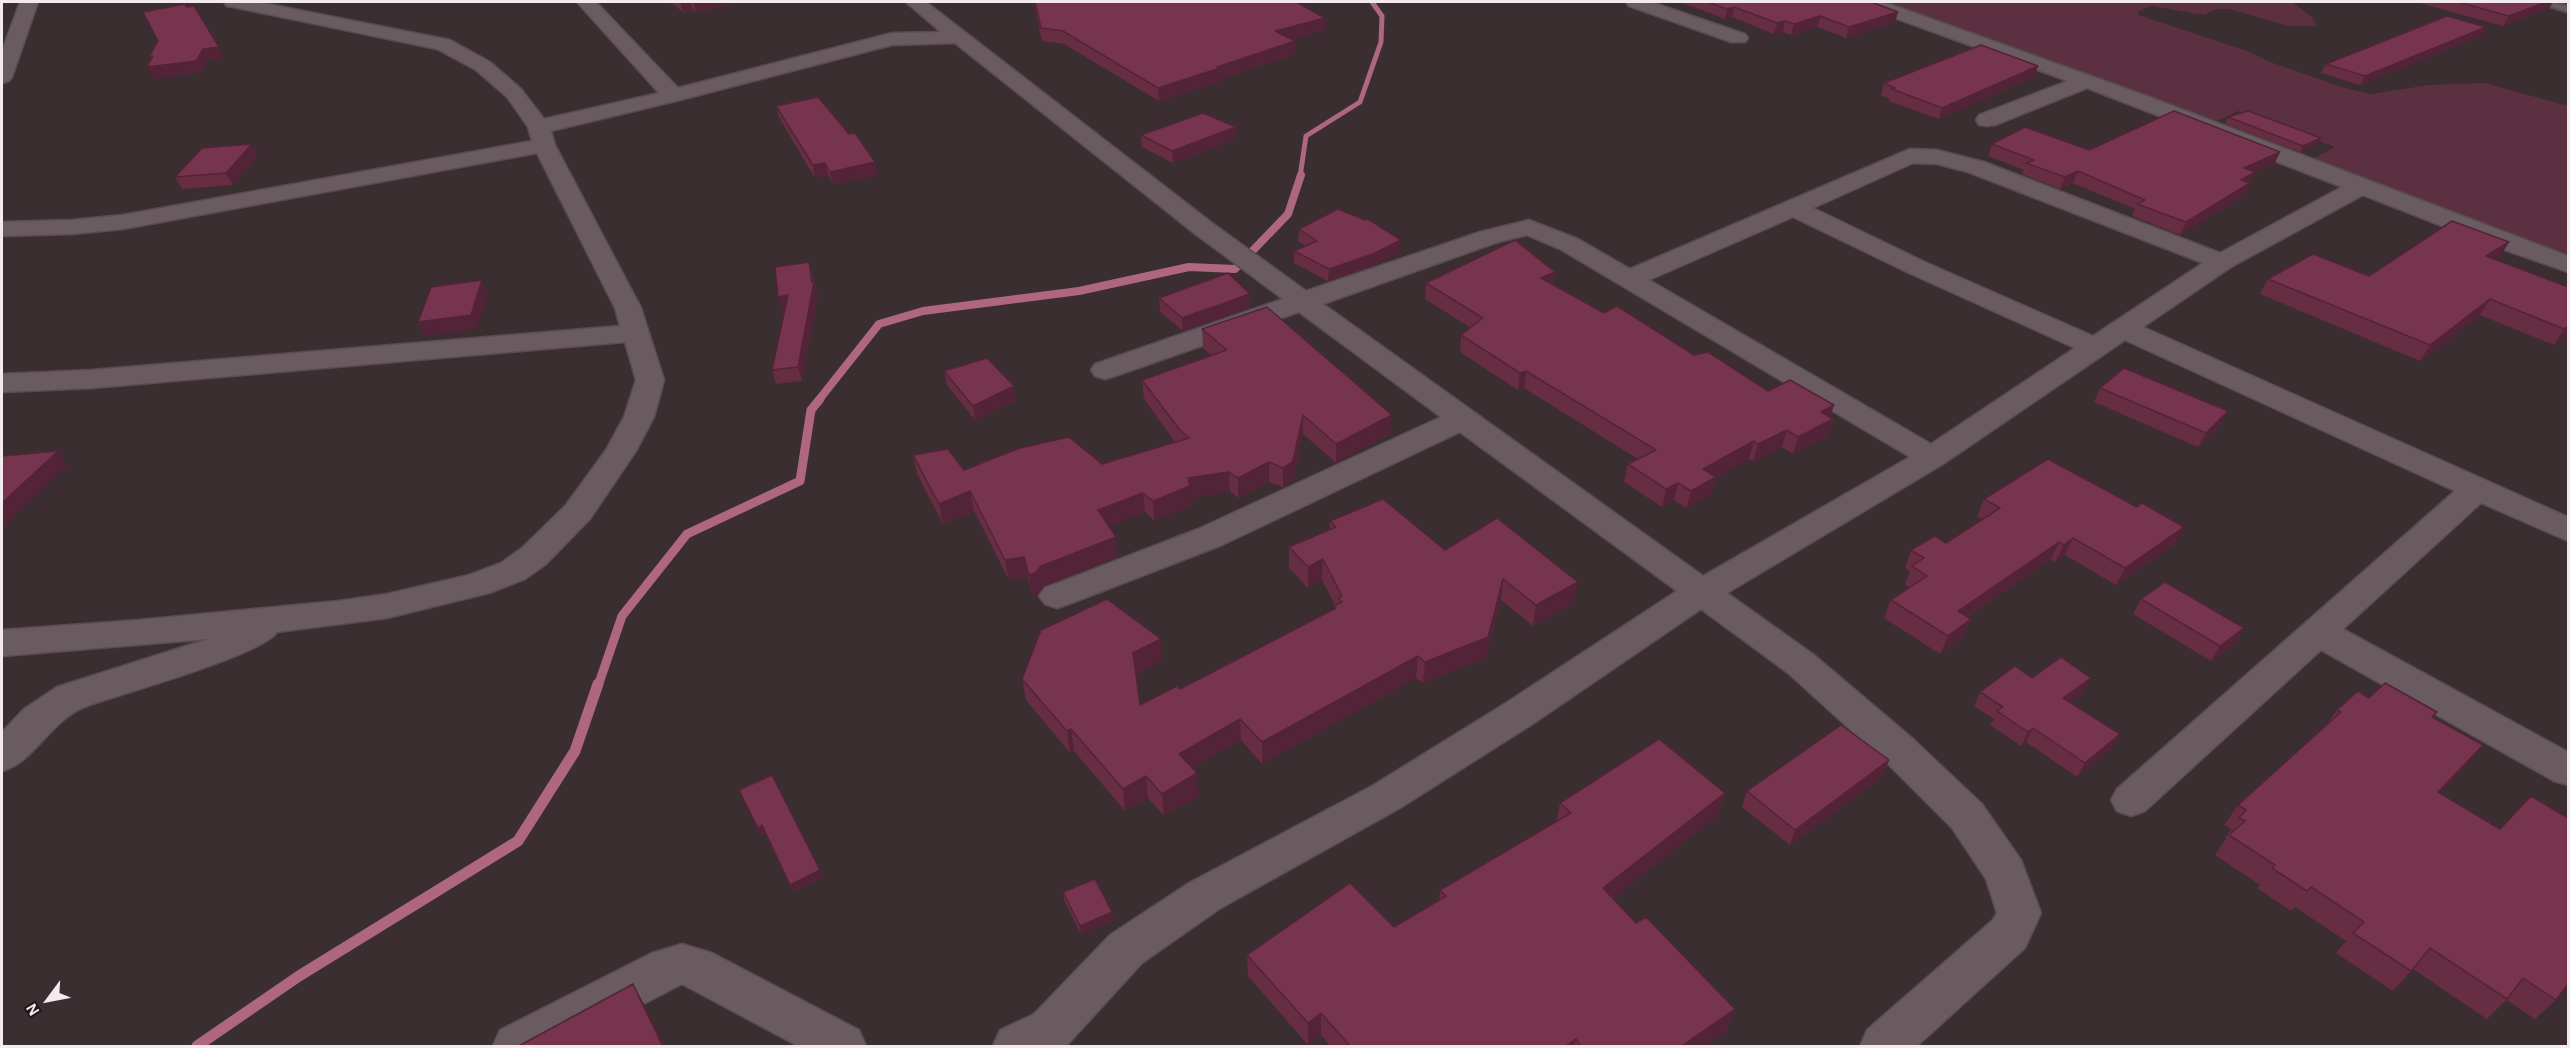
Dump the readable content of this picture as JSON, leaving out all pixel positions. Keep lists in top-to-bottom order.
{
  "north": "bottom left"
}
